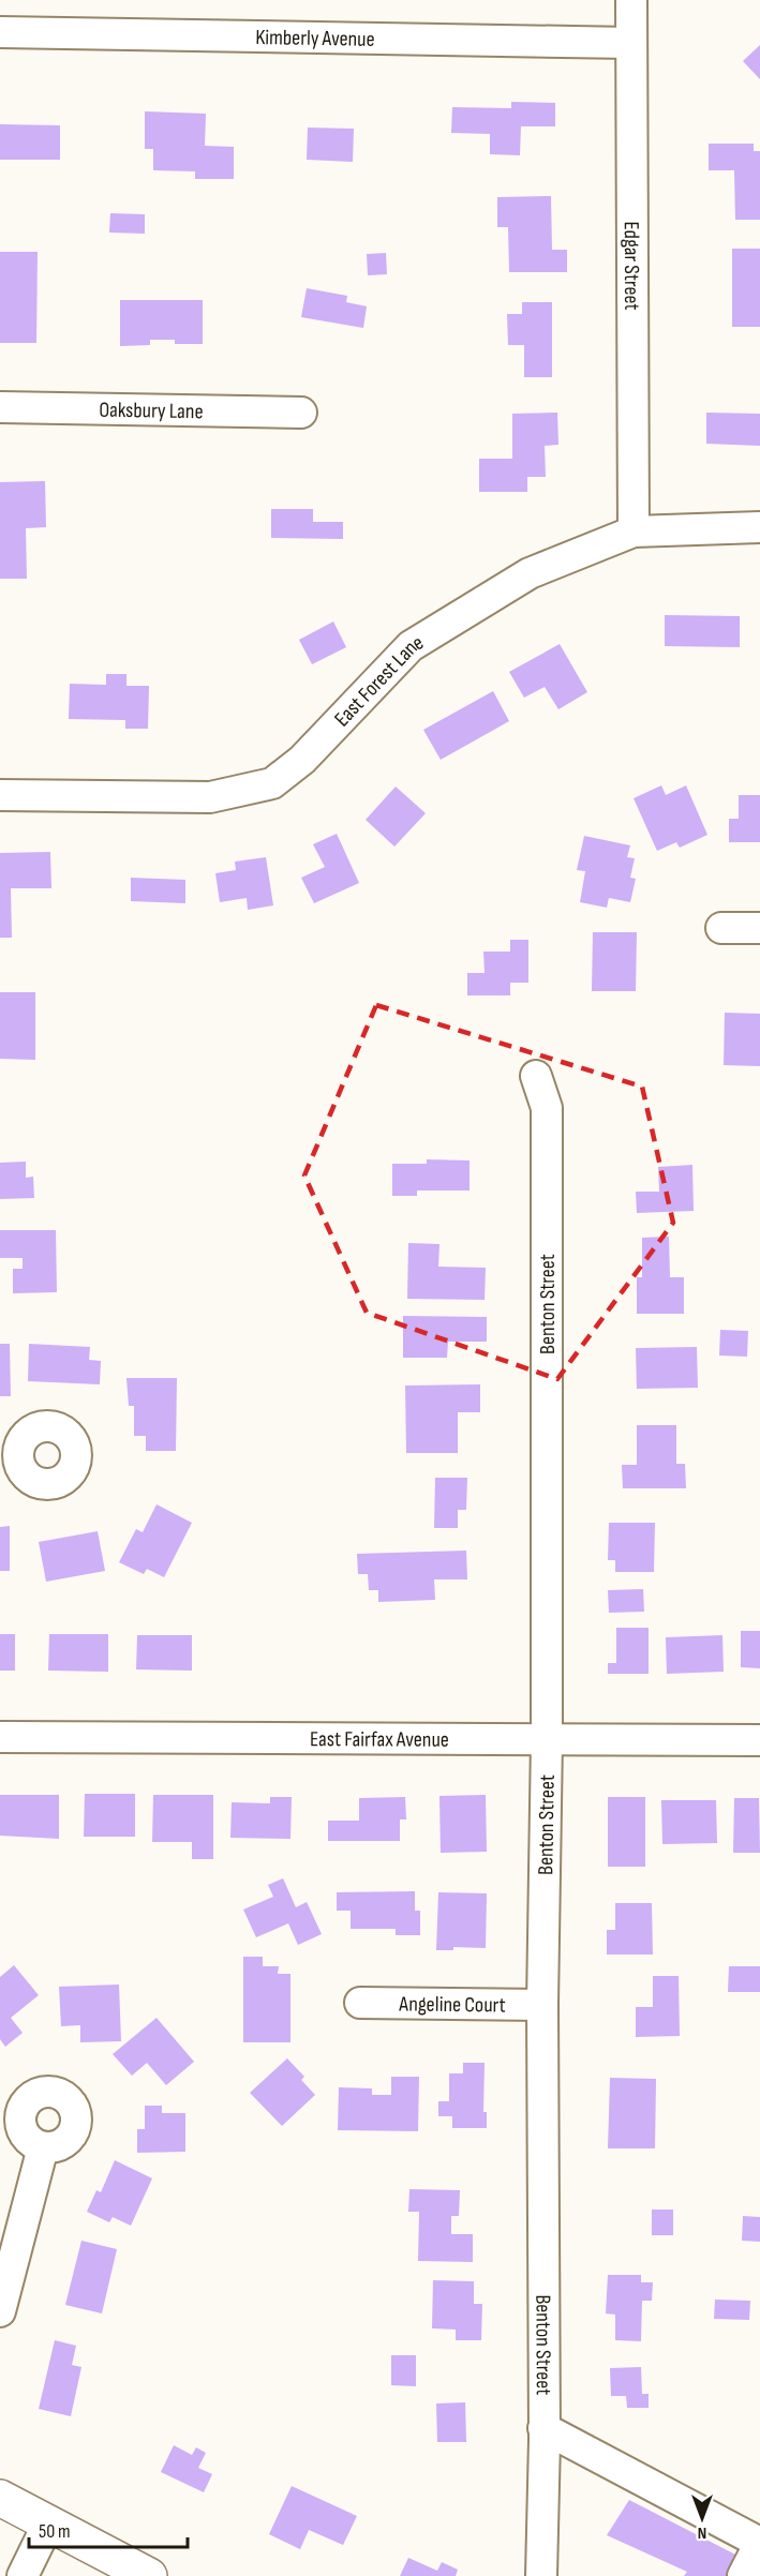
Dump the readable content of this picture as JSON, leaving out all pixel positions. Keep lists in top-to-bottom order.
{
  "streets": {
    "street": [
      "Kimberly Avenue",
      "Edgar Street",
      "Oaksbury Lane",
      "East Forest Lane",
      "Benton Street",
      "East Fairfax Avenue",
      "Angeline Court"
    ]
  },
  "crossings": [
    ["Kimberly Avenue", "Edgar Street"],
    ["Edgar Street", "East Forest Lane"],
    ["Benton Street", "East Fairfax Avenue"],
    ["Benton Street", "Angeline Court"]
  ],
  "scale_bar": "50 m",
  "north": "bottom"
}
